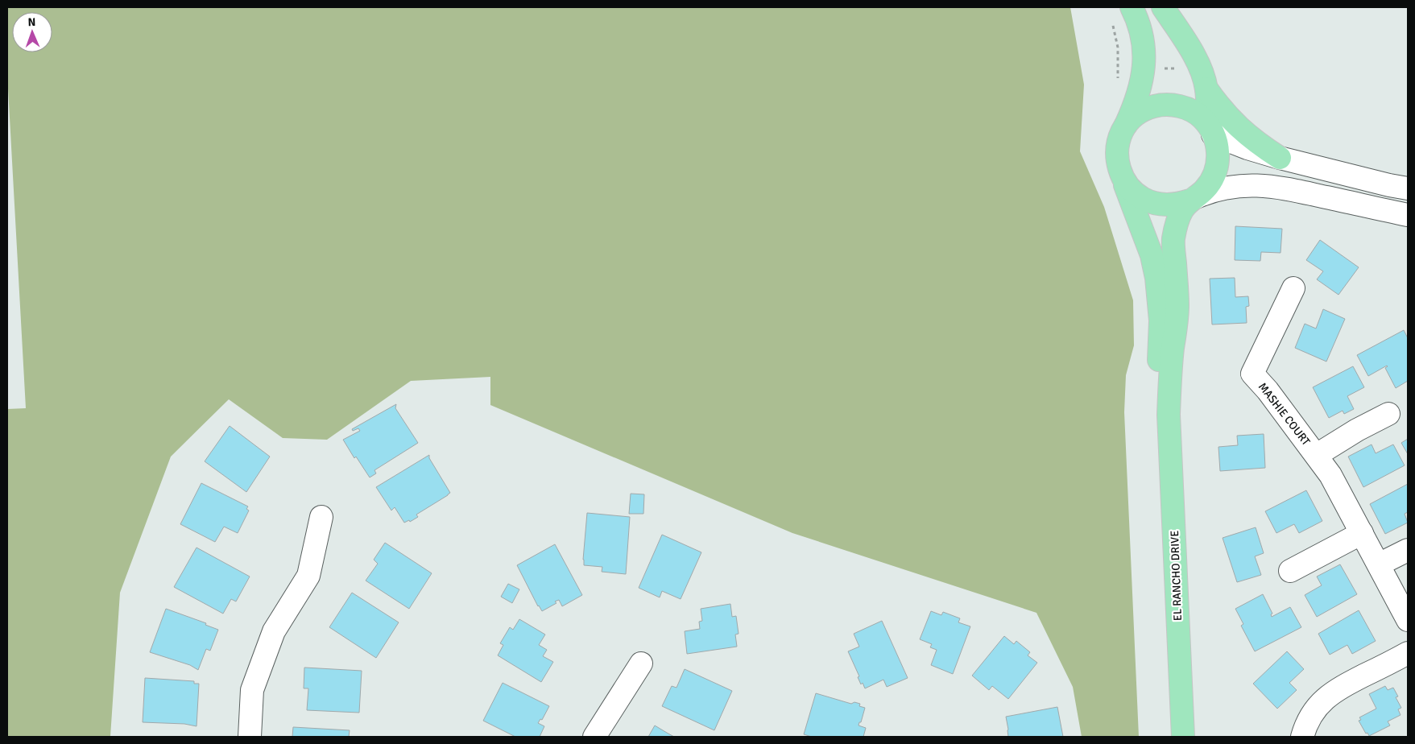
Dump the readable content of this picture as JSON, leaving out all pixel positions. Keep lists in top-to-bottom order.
{
  "streets": {
    "main road": ["EL RANCHO DRIVE"],
    "street": ["MASHIE COURT"]
  },
  "north": "top"
}
